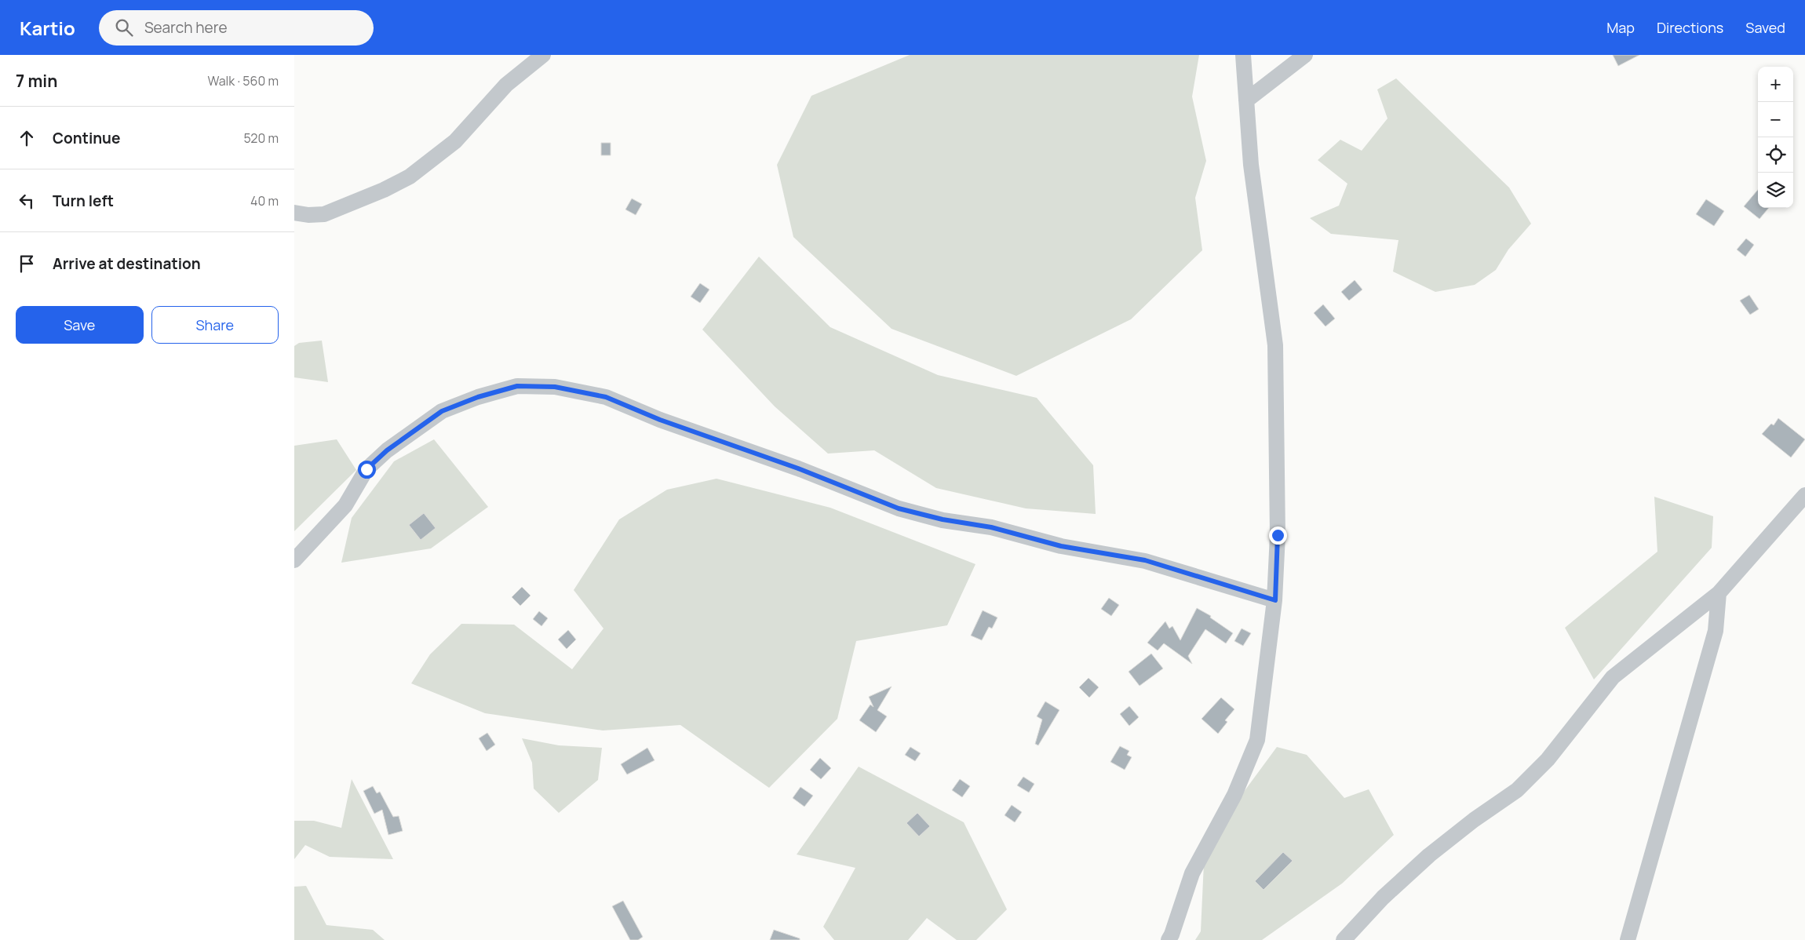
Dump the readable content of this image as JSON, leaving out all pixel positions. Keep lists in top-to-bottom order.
{
  "page": {
    "header": "Kartio",
    "search": "Search here",
    "nav": ["Map", "Directions", "Saved"],
    "heading": ["7 min", "Walk · 560 m"],
    "map_buttons": ["+", "−"],
    "list": [
      ["Continue", "520 m"],
      ["Turn left", "40 m"],
      "Arrive at destination"
    ],
    "buttons": ["Save", "Share"]
  }
}
